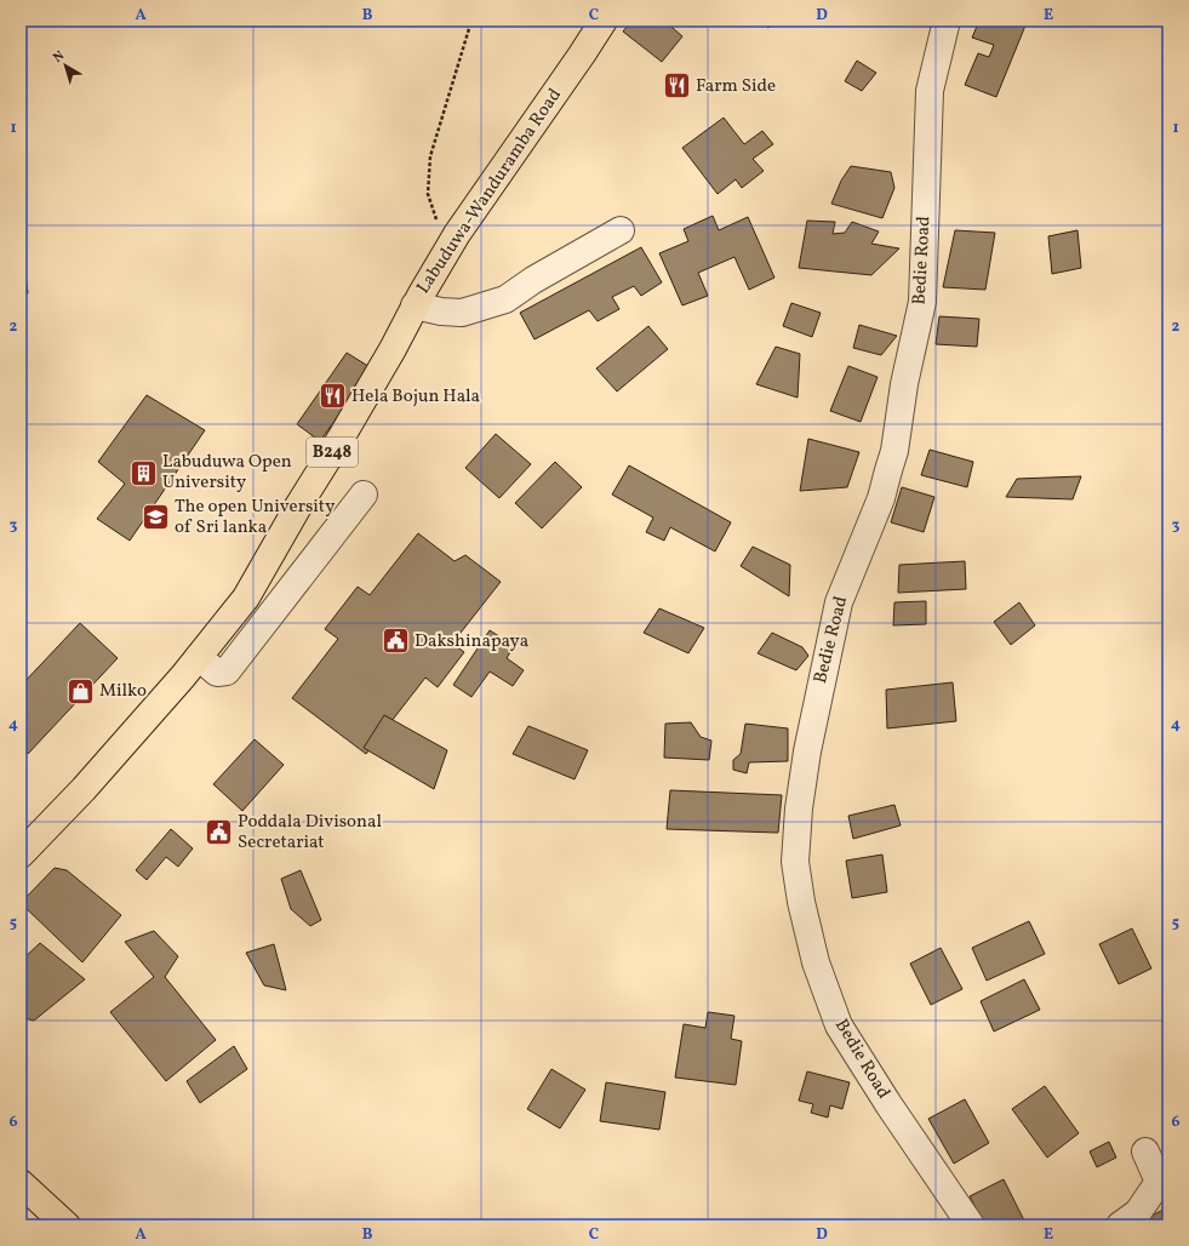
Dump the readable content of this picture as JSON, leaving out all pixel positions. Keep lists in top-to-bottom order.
{
  "streets": {
    "main road": ["Labuduwa-Wanduramba Road", "B248"],
    "street": ["Bedie Road"]
  },
  "places": {
    "restaurant": ["Farm Side", "Hela Bojun Hala"],
    "building": ["Labuduwa Open University"],
    "school or university": ["The open University of Sri lanka"],
    "public building": ["Dakshinapaya", "Poddala Divisonal Secretariat"],
    "shop": ["Milko"]
  },
  "north": "top left",
  "grid": {
    "columns": [
      "A",
      "B",
      "C",
      "D",
      "E"
    ],
    "rows": [
      "1",
      "2",
      "3",
      "4",
      "5",
      "6"
    ]
  }
}
